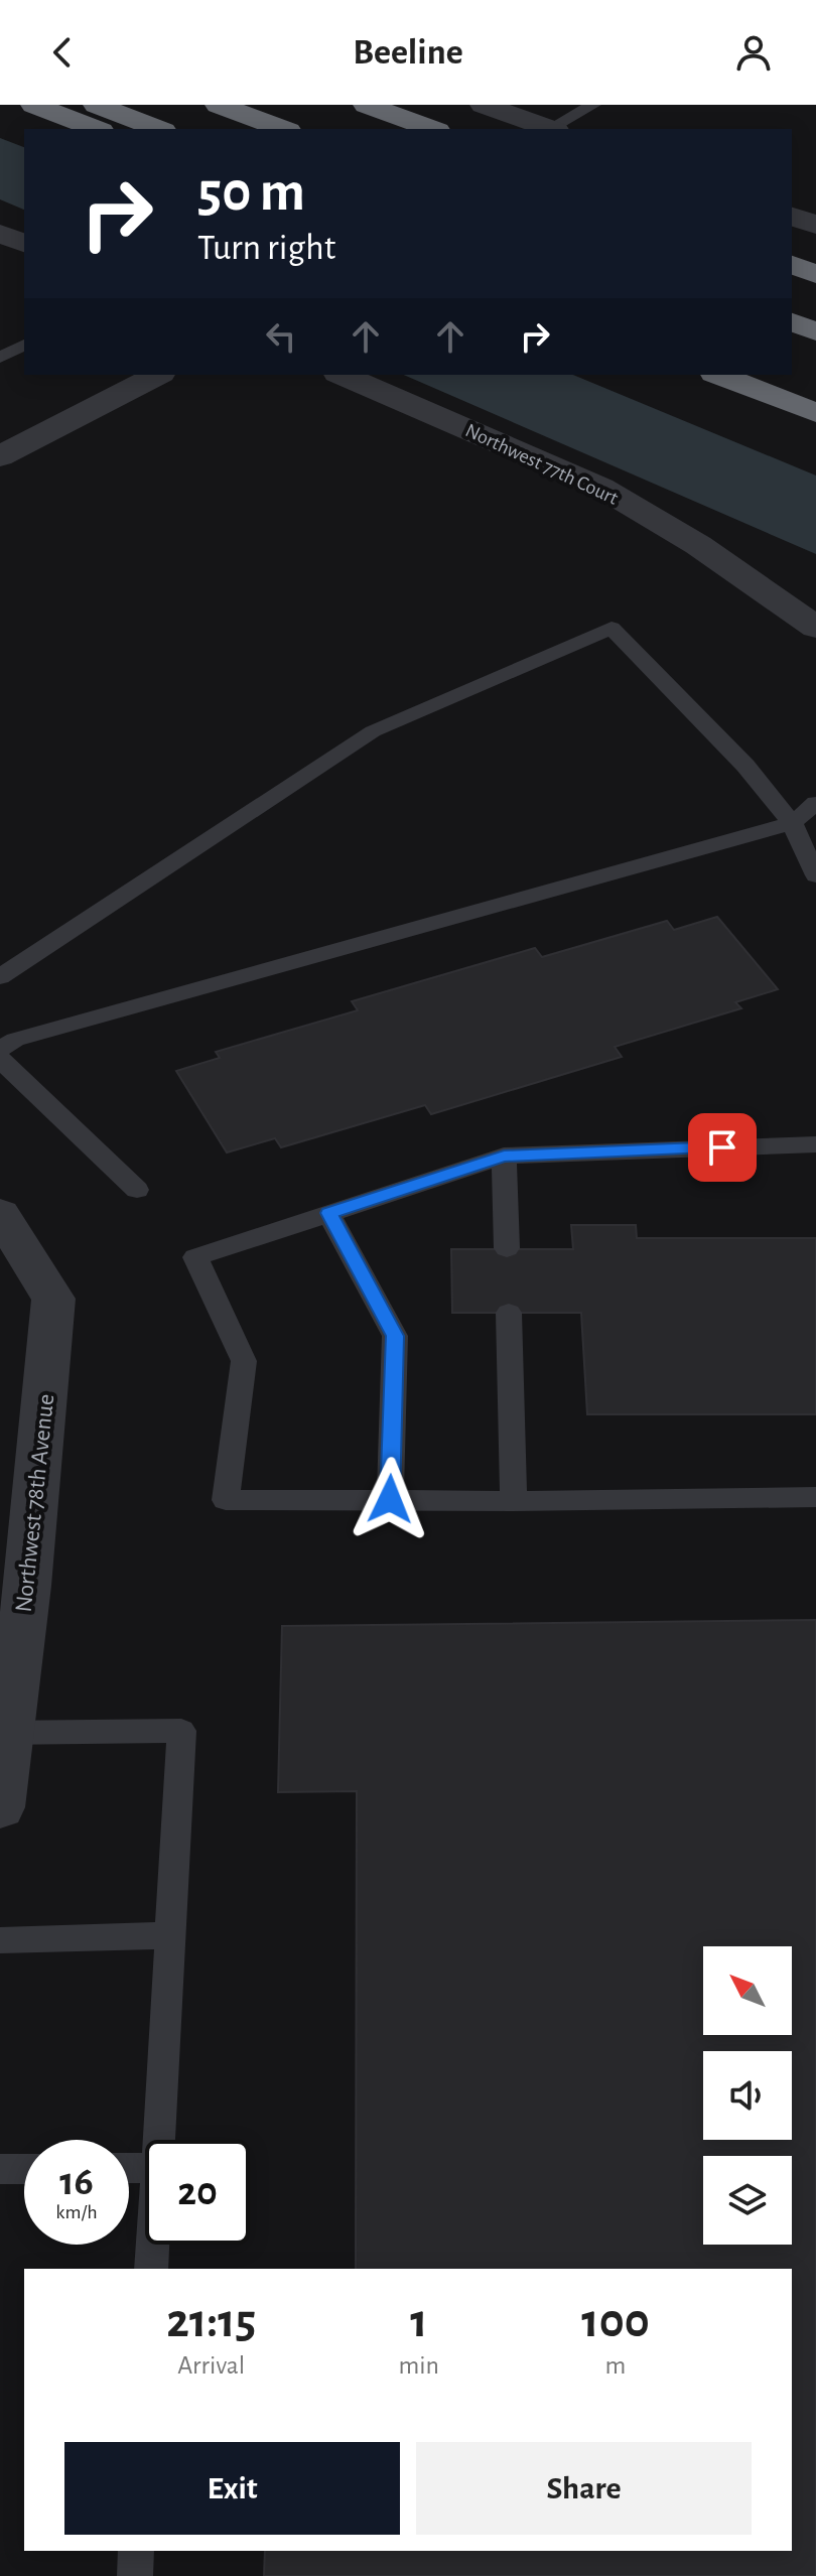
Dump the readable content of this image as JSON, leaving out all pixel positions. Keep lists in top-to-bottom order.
{
  "streets": {
    "street": ["Northwest 77th Court", "Northwest 78th Avenue"]
  },
  "north": "top left",
  "page": {
    "header": "Beeline",
    "turn": ["50 m", "Turn right"],
    "speed": "16 km/h",
    "limit": "20",
    "eta": [
      "21:15",
      "Arrival",
      "1",
      "min",
      "100",
      "m"
    ],
    "buttons": ["Exit", "Share"]
  }
}
